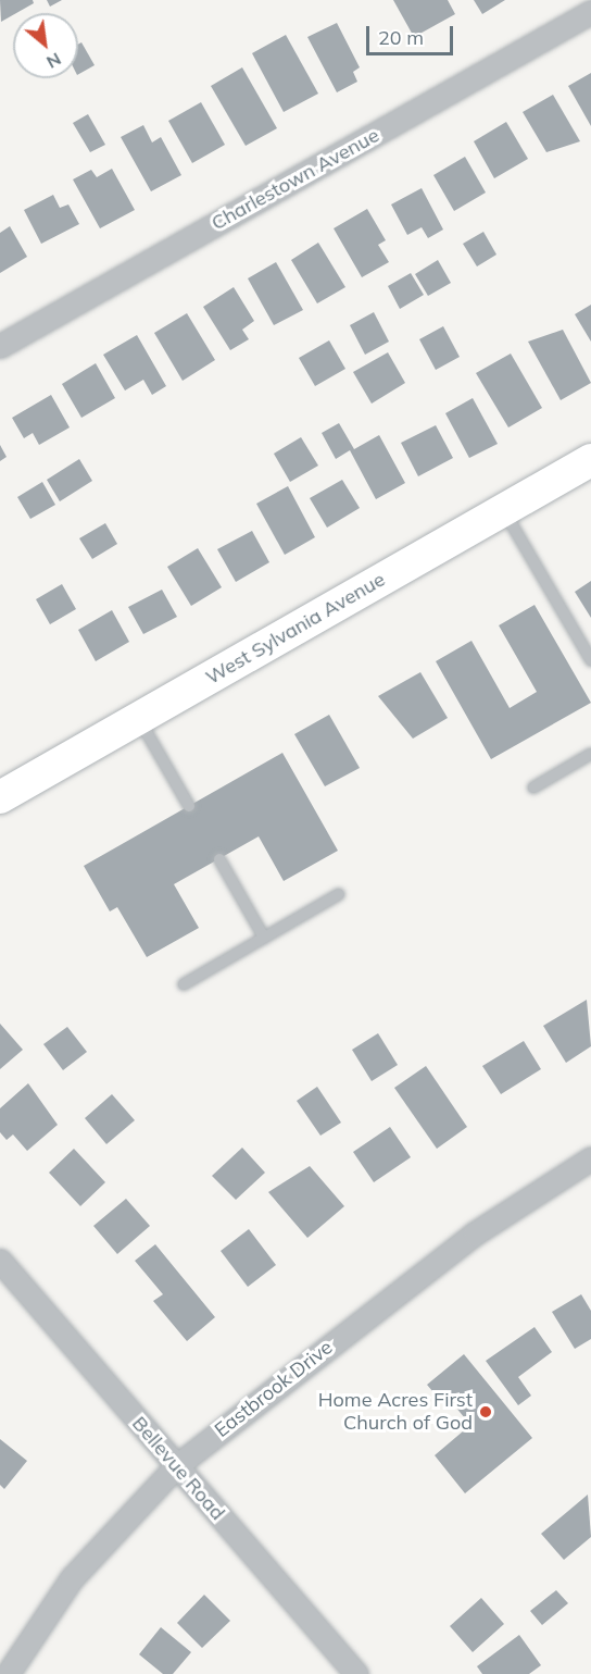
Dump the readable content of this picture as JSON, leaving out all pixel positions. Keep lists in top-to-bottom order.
{
  "streets": {
    "main road": ["West Sylvania Avenue"],
    "street": ["Charlestown Avenue", "Eastbrook Drive", "Bellevue Road"]
  },
  "crossings": [
    ["Eastbrook Drive", "Bellevue Road"]
  ],
  "places": ["Home Acres First Church of God"],
  "scale_bar": "20 m",
  "north": "bottom right"
}
